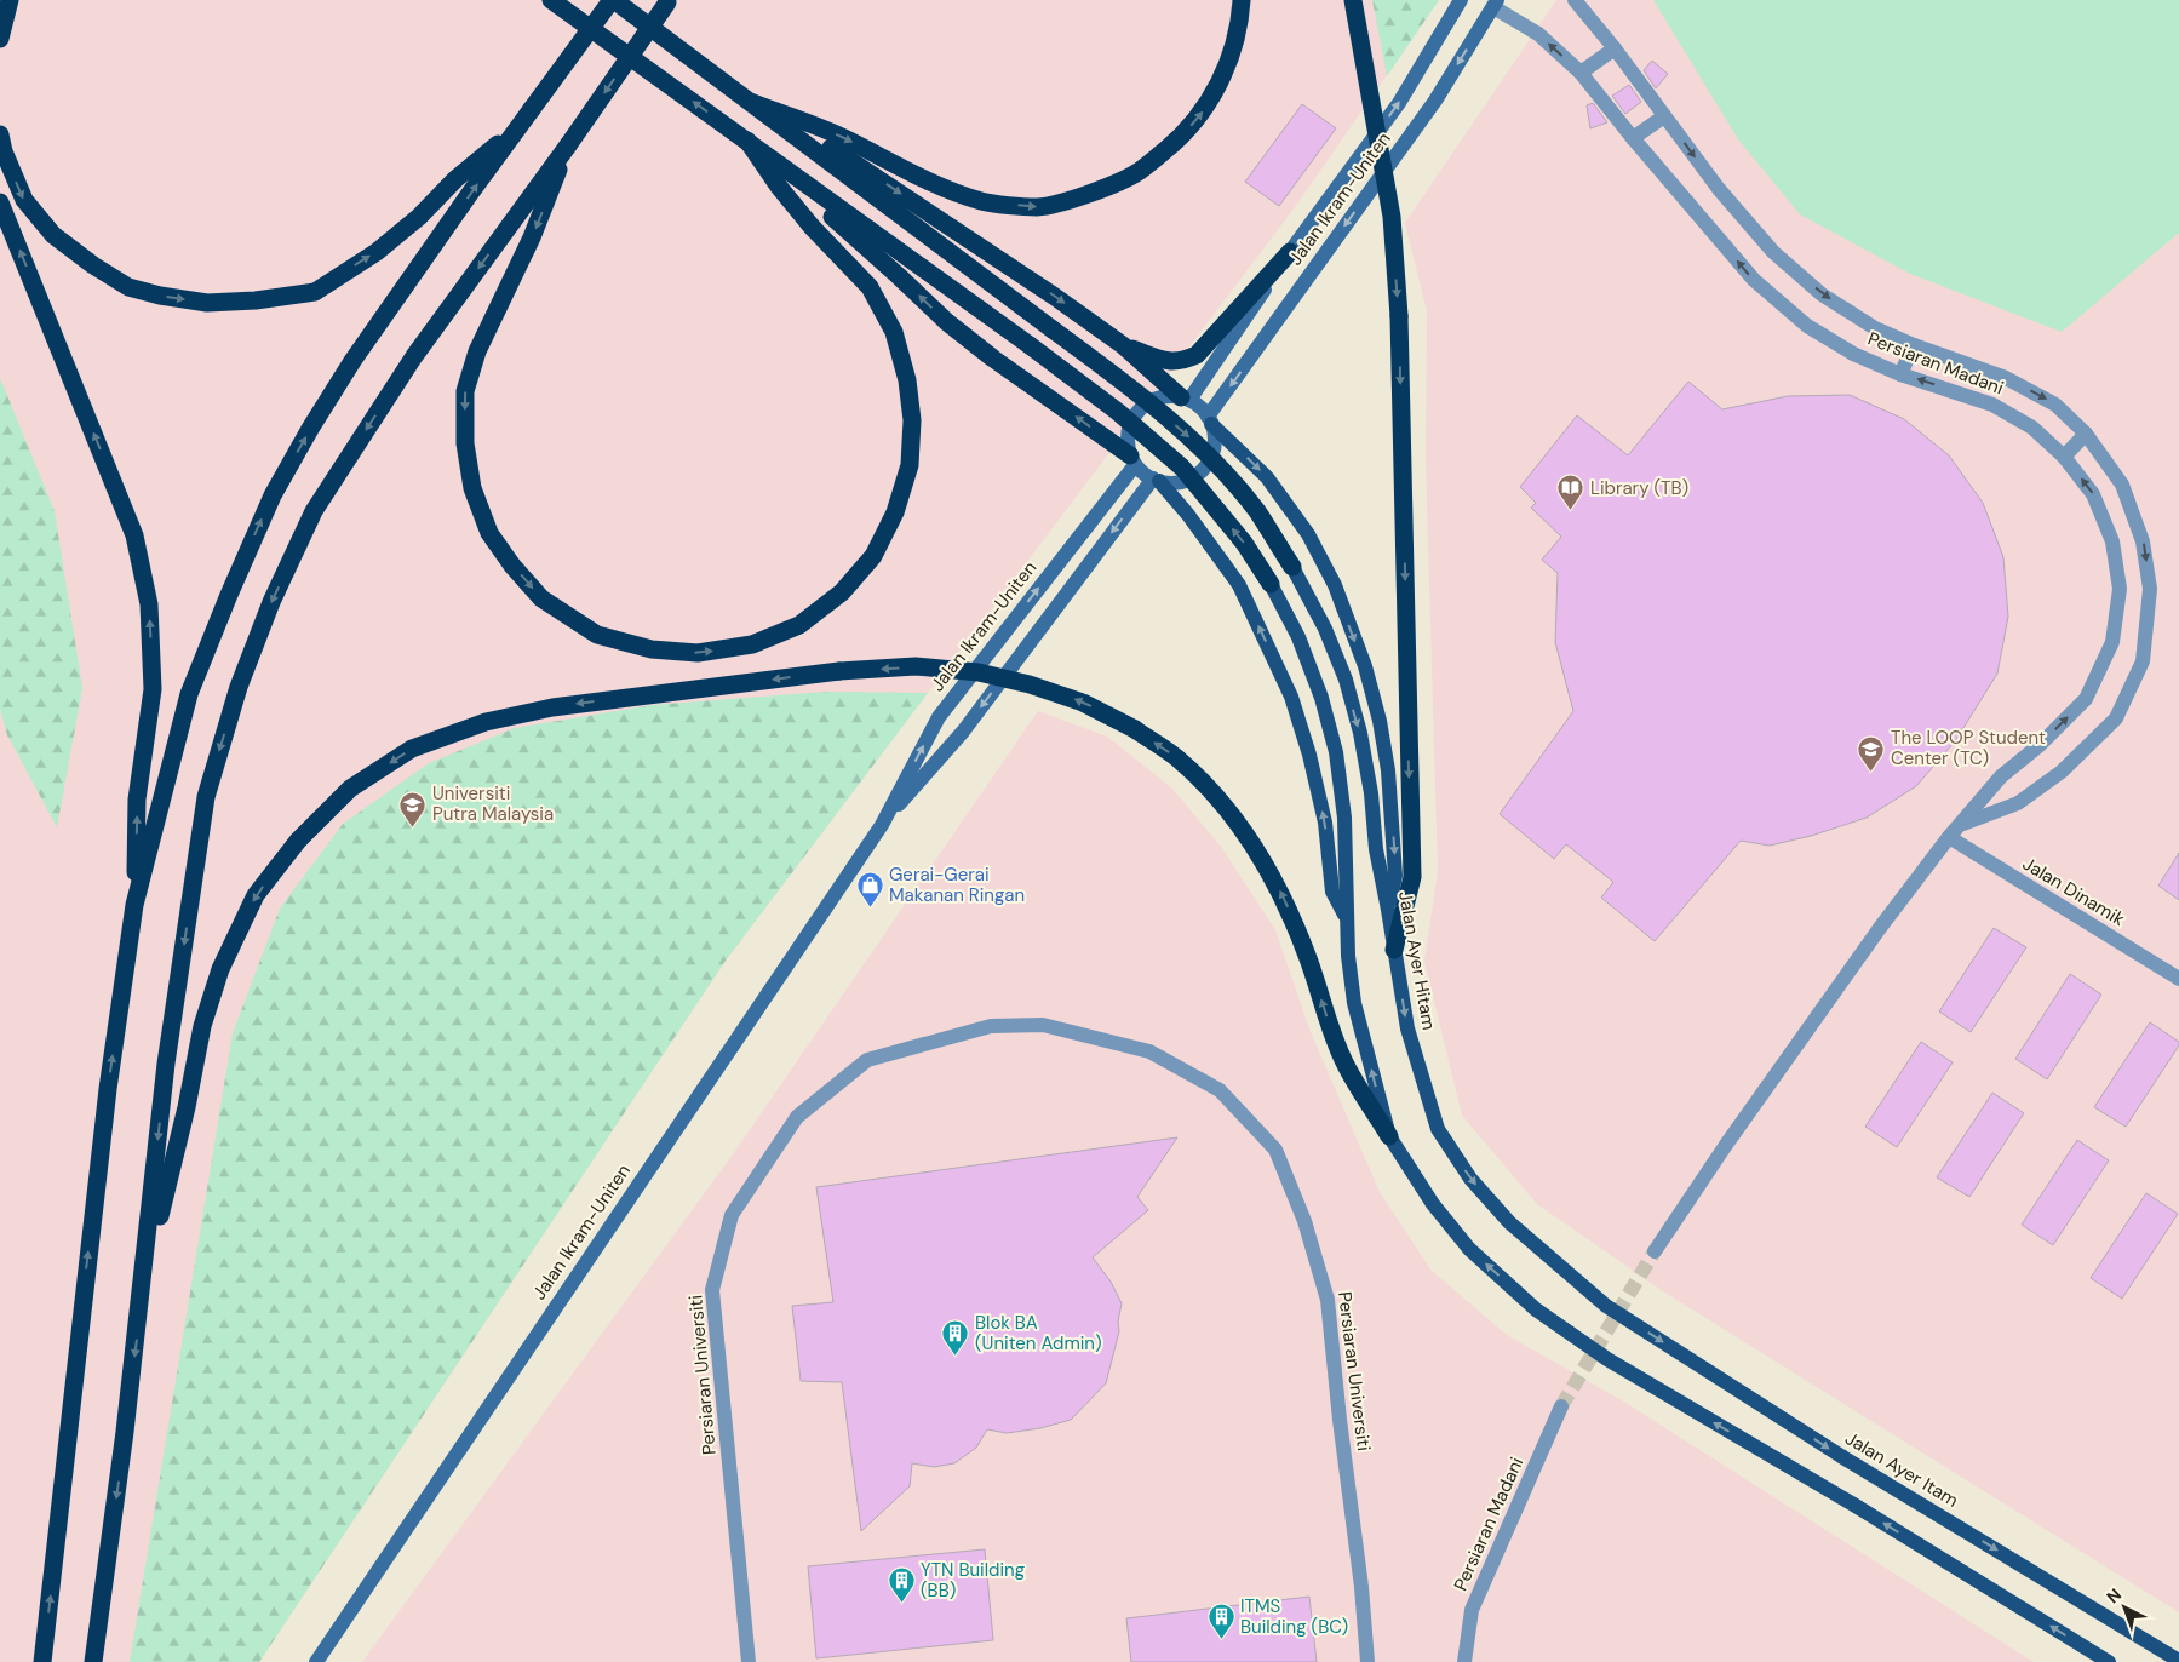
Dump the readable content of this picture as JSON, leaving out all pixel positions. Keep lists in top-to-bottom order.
{
  "streets": {
    "main road": ["Jalan Ikram-Uniten", "Jalan Ayer Hitam", "Jalan Ayer Itam"],
    "street": ["Persiaran Madani", "Jalan Dinamik", "Persiaran Universiti"]
  },
  "crossings": [
    ["Jalan Ikram-Uniten", "Persiaran Madani"],
    ["Jalan Ayer Hitam", "Jalan Ayer Itam"]
  ],
  "places": {
    "library": ["Library (TB)"],
    "school or university": ["The LOOP Student Center (TC)", "Universiti Putra Malaysia"],
    "shop": ["Gerai-Gerai Makanan Ringan"],
    "building": ["Blok BA (Uniten Admin)", "YTN Building (BB)", "ITMS Building (BC)"]
  },
  "north": "top left"
}
